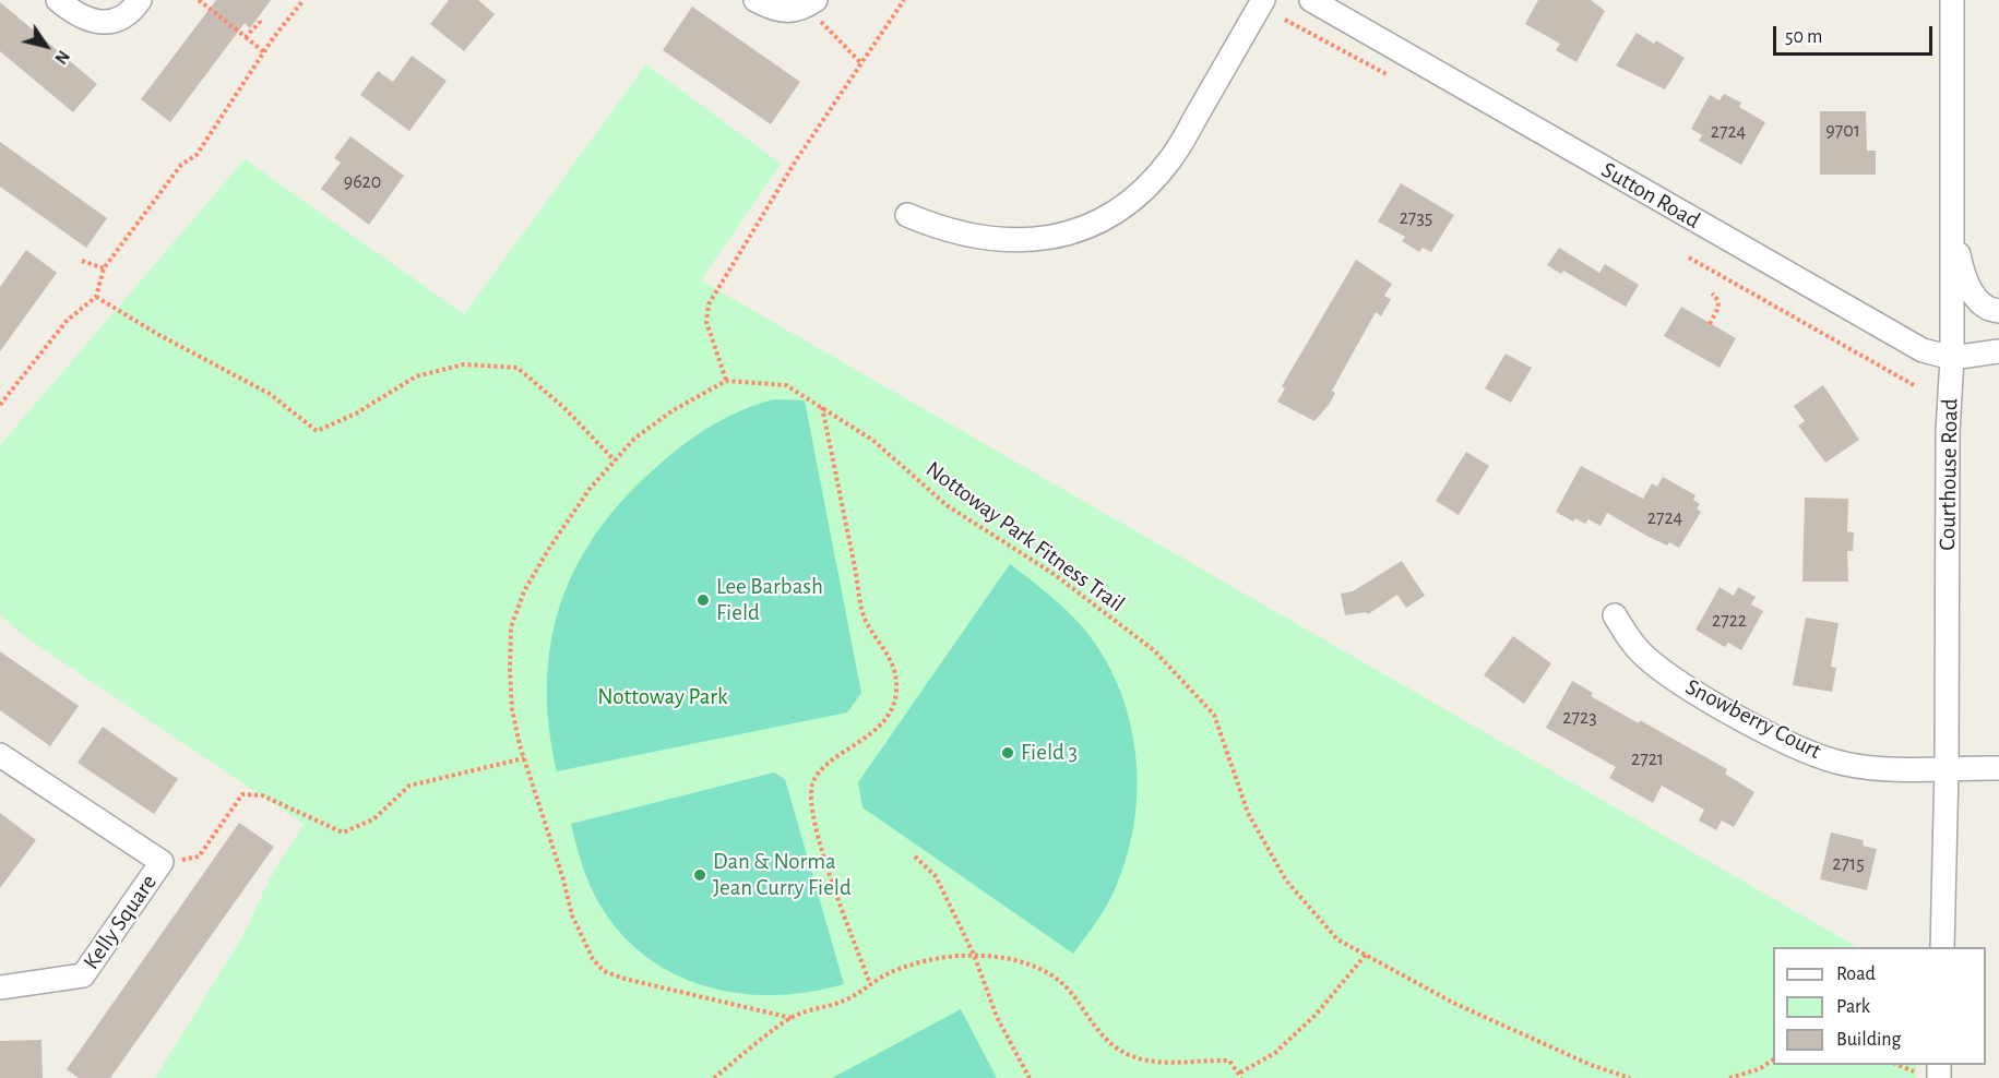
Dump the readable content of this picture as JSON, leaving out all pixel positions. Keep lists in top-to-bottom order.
{
  "streets": {
    "street": [
      "Sutton Road",
      "Courthouse Road",
      "Snowberry Court",
      "Kelly Square"
    ],
    "path": ["Nottoway Park Fitness Trail"]
  },
  "crossings": [
    ["Sutton Road", "Courthouse Road"],
    ["Courthouse Road", "Snowberry Court"]
  ],
  "parks": ["Nottoway Park"],
  "places": ["Lee Barbash Field", "Field 3", "Dan & Norma Jean Curry Field"],
  "house_numbers": [
    "9701",
    "2724",
    "9620",
    "2735",
    "2724",
    "2722",
    "2723",
    "2721",
    "2715"
  ],
  "legend": ["Road", "Park", "Building"],
  "scale_bar": "50 m",
  "north": "bottom right"
}
